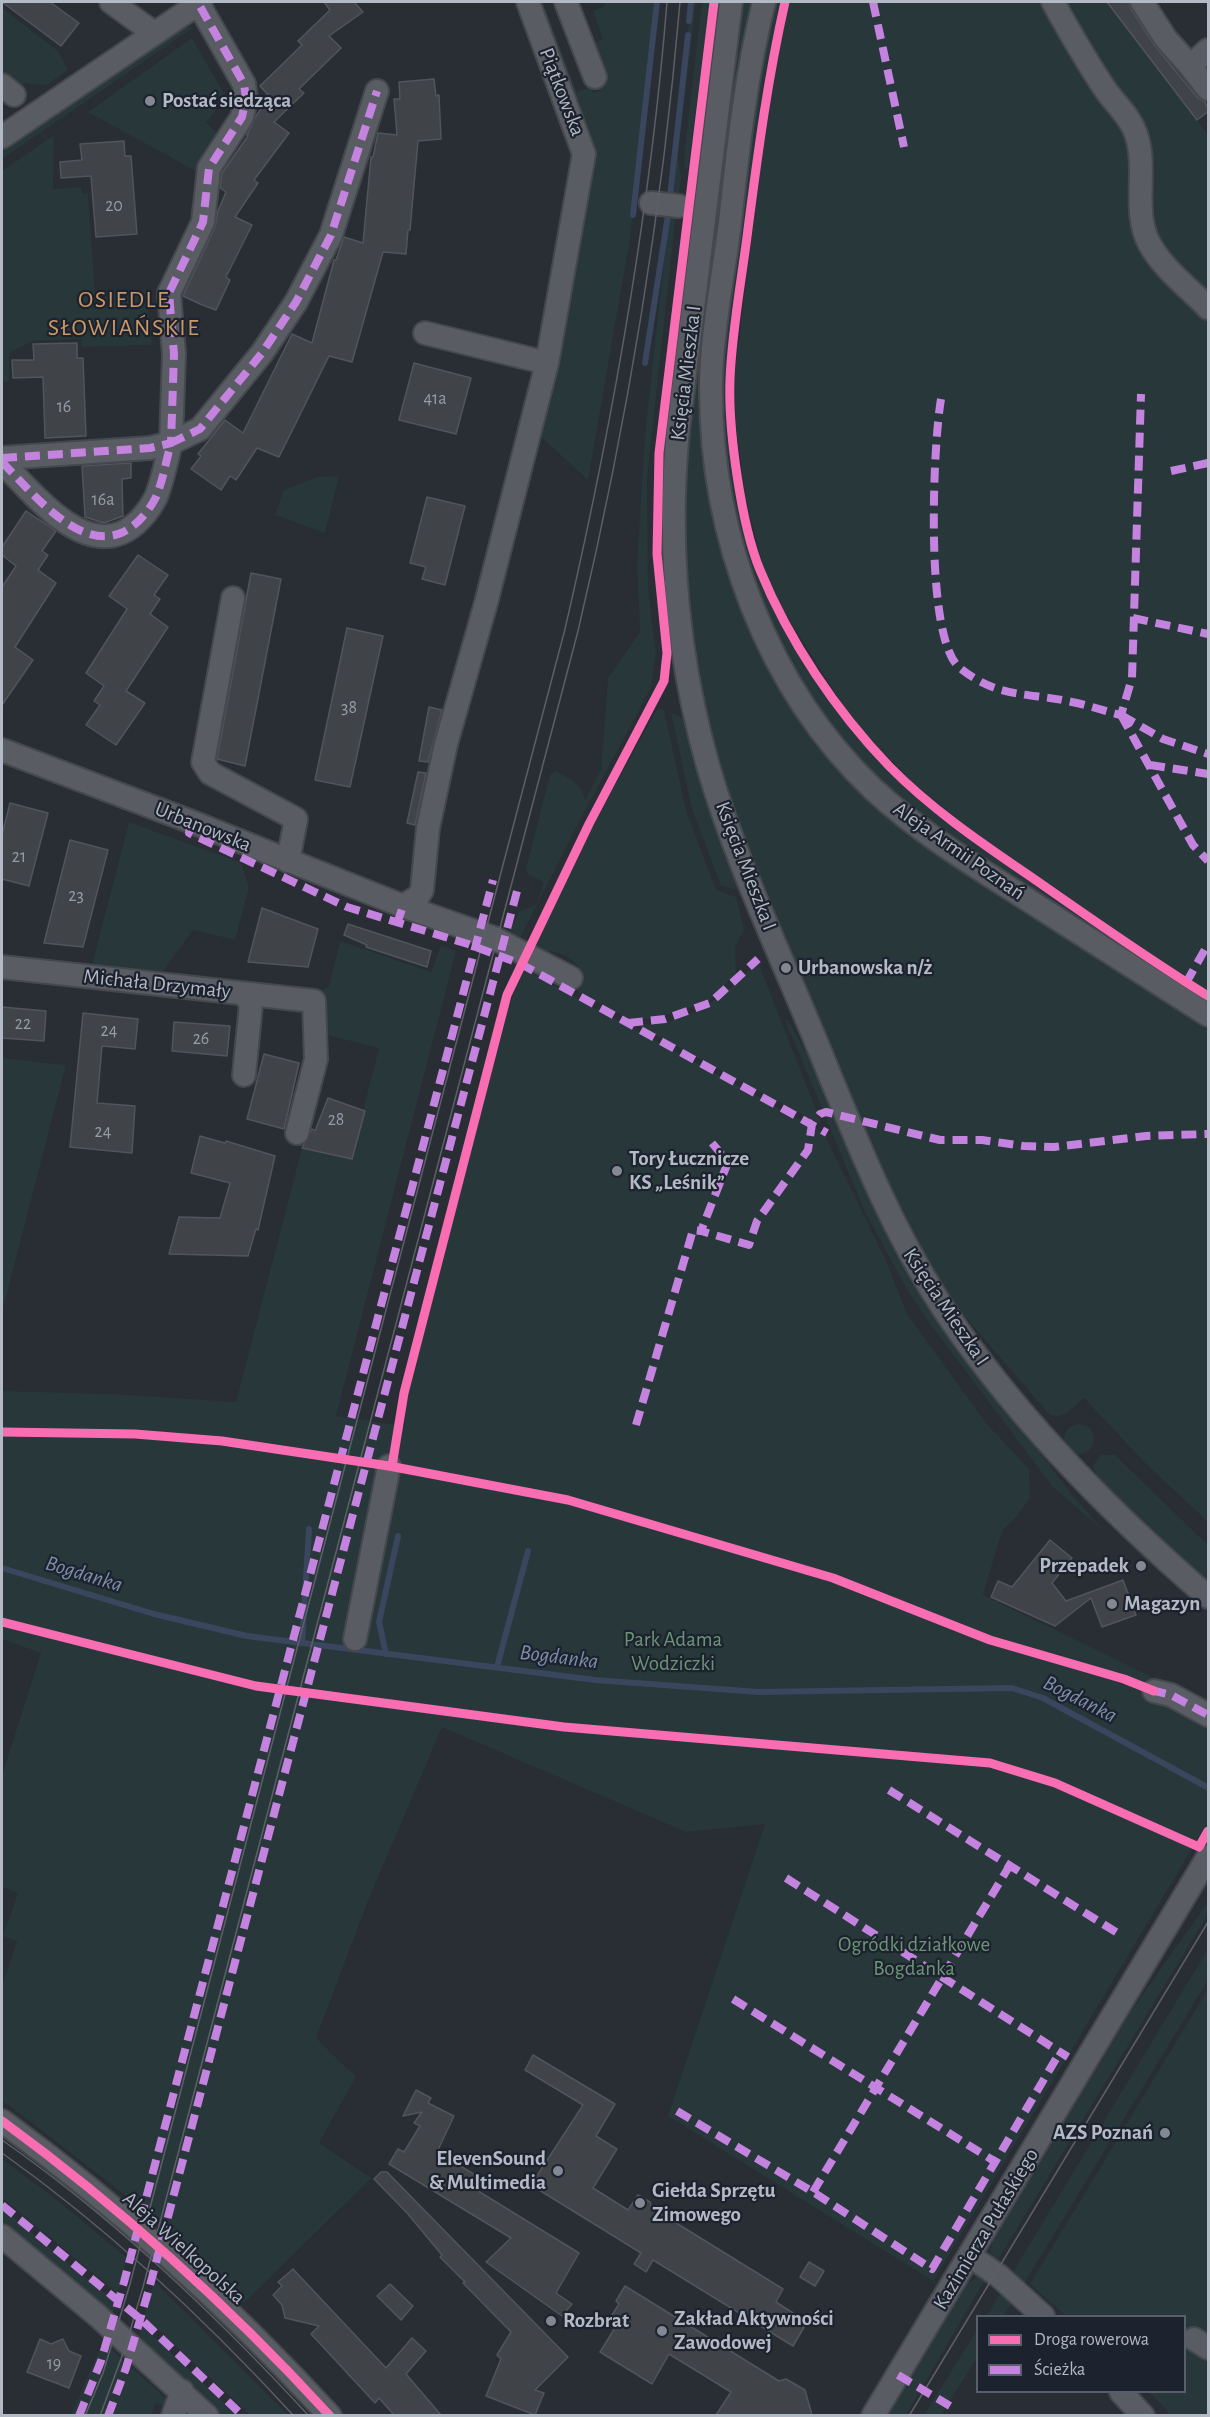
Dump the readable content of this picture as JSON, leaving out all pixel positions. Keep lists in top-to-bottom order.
{
  "streets": {
    "street": [
      "Piątkowska",
      "Księcia Mieszka I",
      "Urbanowska",
      "Aleja Armii Poznań",
      "Michała Drzymały",
      "Kazimierza Pułaskiego",
      "Aleja Wielkopolska"
    ]
  },
  "crossings": [
    ["Piątkowska", "Urbanowska"],
    ["Księcia Mieszka I", "Aleja Armii Poznań"]
  ],
  "districts": ["OSIEDLE SŁOWIAŃSKIE"],
  "water": ["Bogdanka"],
  "parks": ["Park Adama Wodziczki", "Ogródki działkowe Bogdanka"],
  "places": [
    "Postać siedząca",
    "Urbanowska n/ż",
    "Tory Łucznicze KS „Leśnik”",
    "Przepadek",
    "Magazyn",
    "AZS Poznań",
    "ElevenSound & Multimedia",
    "Giełda Sprzętu Zimowego",
    "Rozbrat",
    "Zakład Aktywności Zawodowej"
  ],
  "house_numbers": [
    "20",
    "41a",
    "16",
    "16a",
    "38",
    "21",
    "23",
    "22",
    "24",
    "26",
    "28",
    "24",
    "19"
  ],
  "legend": ["Droga rowerowa", "Ścieżka"]
}
